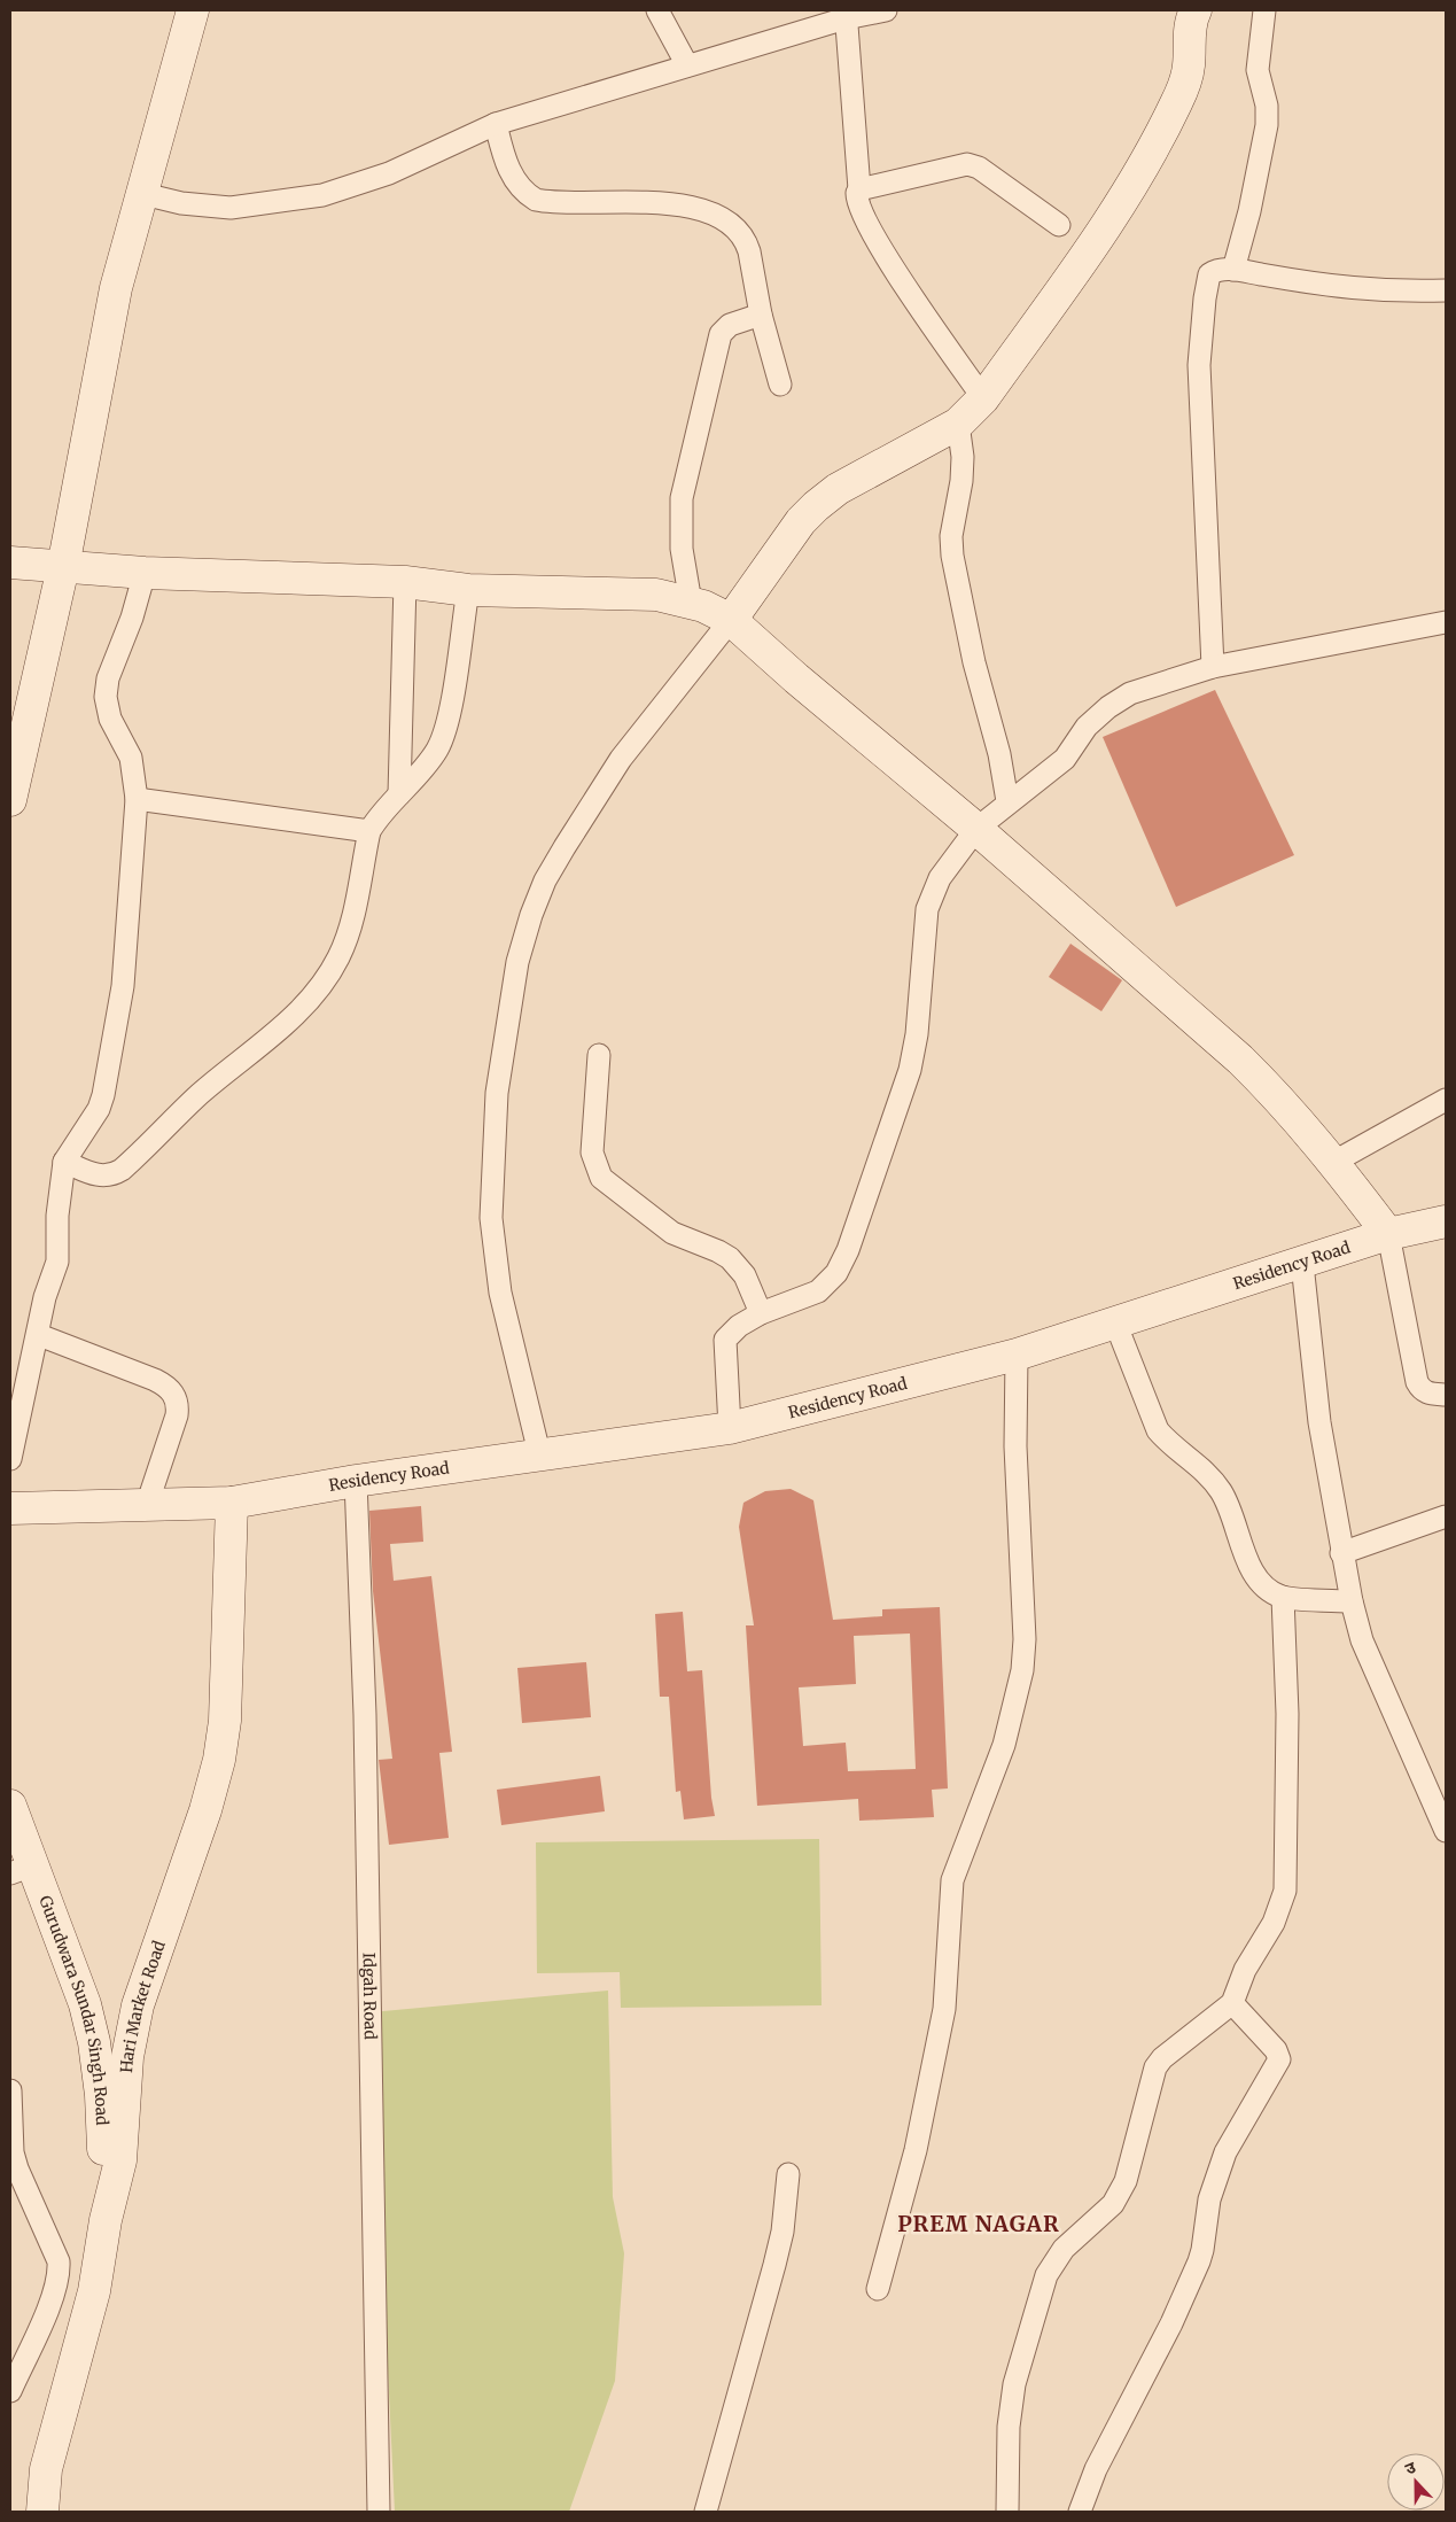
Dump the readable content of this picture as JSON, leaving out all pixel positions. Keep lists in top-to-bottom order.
{
  "streets": {
    "street": [
      "Residency Road",
      "Idgah Road",
      "Hari Market Road",
      "Gurudwara Sundar Singh Road"
    ]
  },
  "crossings": [
    ["Residency Road", "Idgah Road"],
    ["Residency Road", "Hari Market Road"],
    ["Hari Market Road", "Gurudwara Sundar Singh Road"]
  ],
  "districts": ["PREM NAGAR"],
  "north": "top"
}
